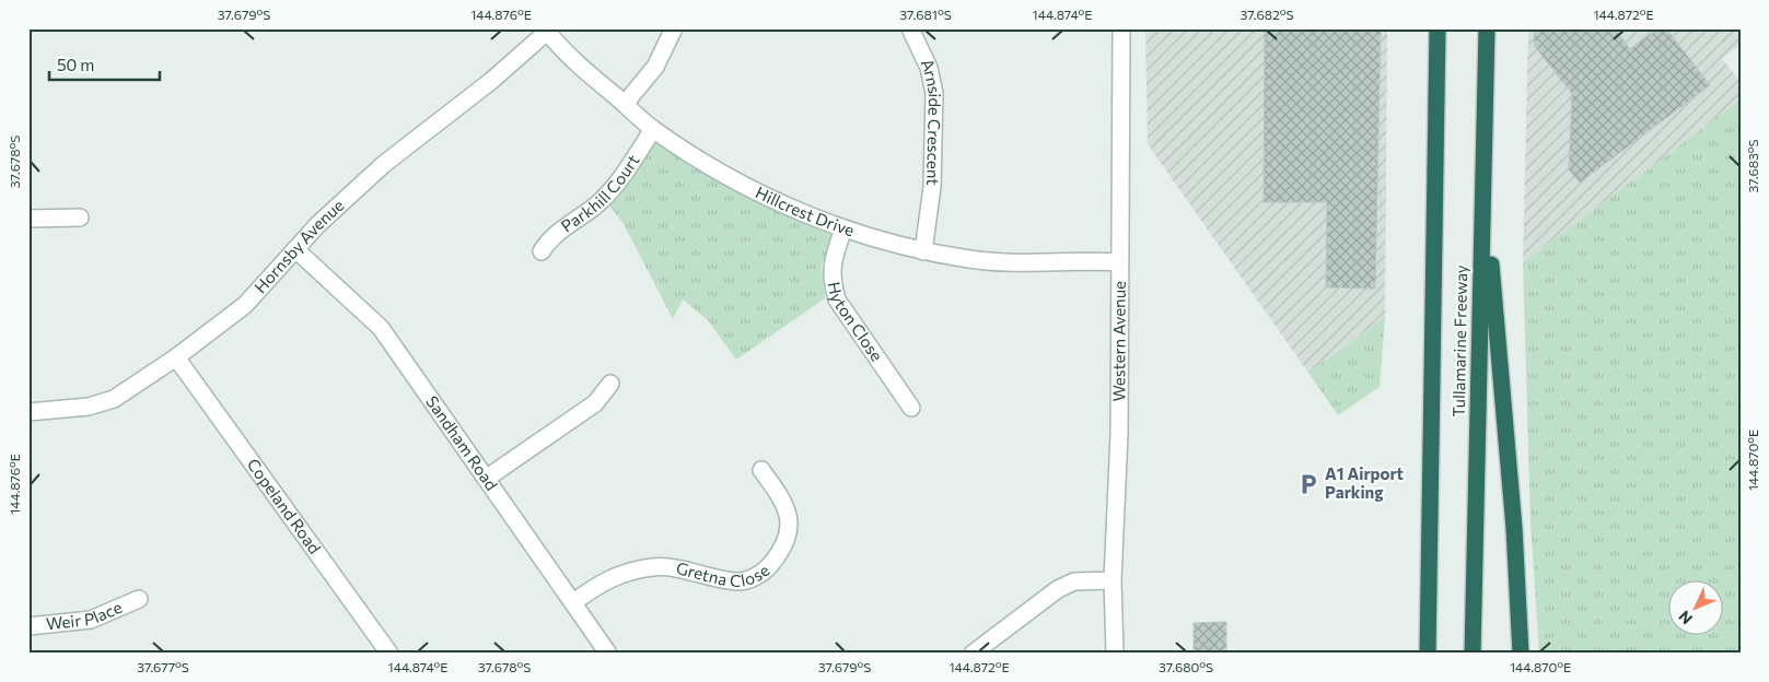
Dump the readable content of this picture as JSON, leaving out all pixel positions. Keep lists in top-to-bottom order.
{
  "streets": {
    "highway": ["Tullamarine Freeway"],
    "street": [
      "Arnside Crescent",
      "Parkhill Court",
      "Hillcrest Drive",
      "Hornsby Avenue",
      "Hyton Close",
      "Western Avenue",
      "Sandham Road",
      "Copeland Road",
      "Gretna Close",
      "Weir Place"
    ]
  },
  "crossings": [
    ["Arnside Crescent", "Hillcrest Drive"],
    ["Parkhill Court", "Hillcrest Drive"],
    ["Hillcrest Drive", "Hornsby Avenue"],
    ["Hillcrest Drive", "Hyton Close"],
    ["Hillcrest Drive", "Western Avenue"],
    ["Hornsby Avenue", "Sandham Road"],
    ["Hornsby Avenue", "Copeland Road"],
    ["Sandham Road", "Gretna Close"]
  ],
  "places": {
    "parking": ["A1 Airport Parking"]
  },
  "scale_bar": "50 m",
  "north": "bottom left",
  "coordinates": [
    "37.679°S",
    "144.876°E",
    "37.681°S",
    "144.874°E",
    "37.682°S",
    "144.872°E",
    "37.678°S",
    "37.683°S",
    "144.870°E",
    "37.677°S",
    "37.680°S"
  ]
}
